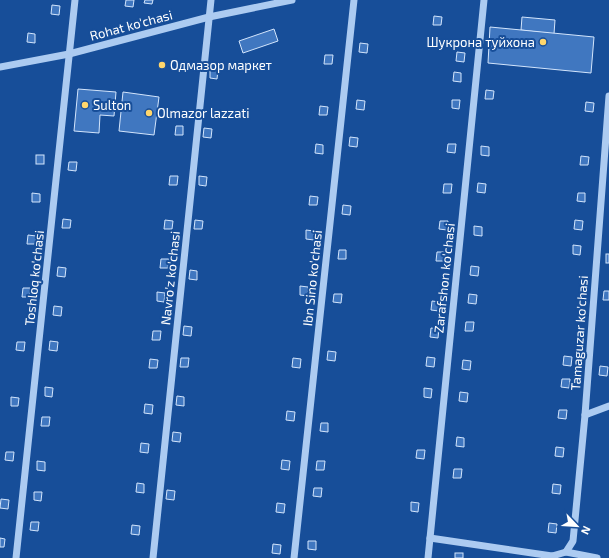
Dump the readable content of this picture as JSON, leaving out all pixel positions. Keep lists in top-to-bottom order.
{
  "streets": {
    "street": [
      "Rohat ko'chasi",
      "Toshloq ko'chasi",
      "Navro'z ko'chasi",
      "Ibn Sino ko'chasi",
      "Zarafshon ko'chasi",
      "Tamaguzar ko'chasi"
    ]
  },
  "crossings": [
    ["Rohat ko'chasi", "Toshloq ko'chasi"],
    ["Rohat ko'chasi", "Navro'z ko'chasi"]
  ],
  "places": [
    "Шукрона туйхона",
    "Одмазор маркет",
    "Sulton",
    "Olmazor lazzati"
  ],
  "north": "bottom right"
}
